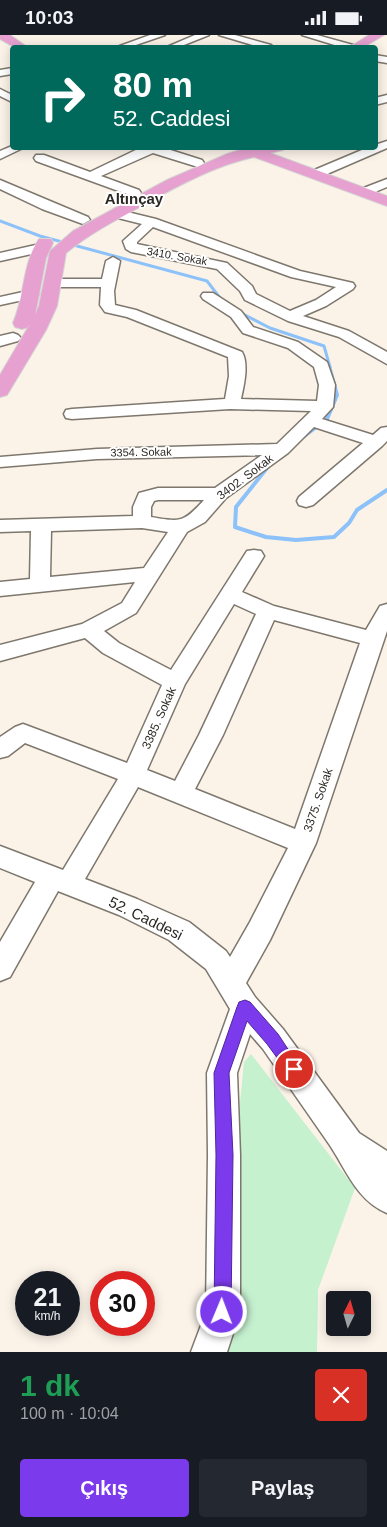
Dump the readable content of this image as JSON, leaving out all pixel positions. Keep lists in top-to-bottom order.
{
  "streets": {
    "street": [
      "3410. Sokak",
      "3354. Sokak",
      "3402. Sokak",
      "3385. Sokak",
      "3375. Sokak",
      "52. Caddesi"
    ]
  },
  "crossings": [
    ["3354. Sokak", "3402. Sokak"],
    ["3385. Sokak", "52. Caddesi"],
    ["3375. Sokak", "52. Caddesi"]
  ],
  "districts": ["Altınçay"],
  "north": "top",
  "page": {
    "status": "10:03",
    "turn": ["80 m", "52. Caddesi"],
    "speed": "21 km/h",
    "limit": "30",
    "heading": ["1 dk", "100 m · 10:04"],
    "buttons": ["Çıkış", "Paylaş"]
  }
}
